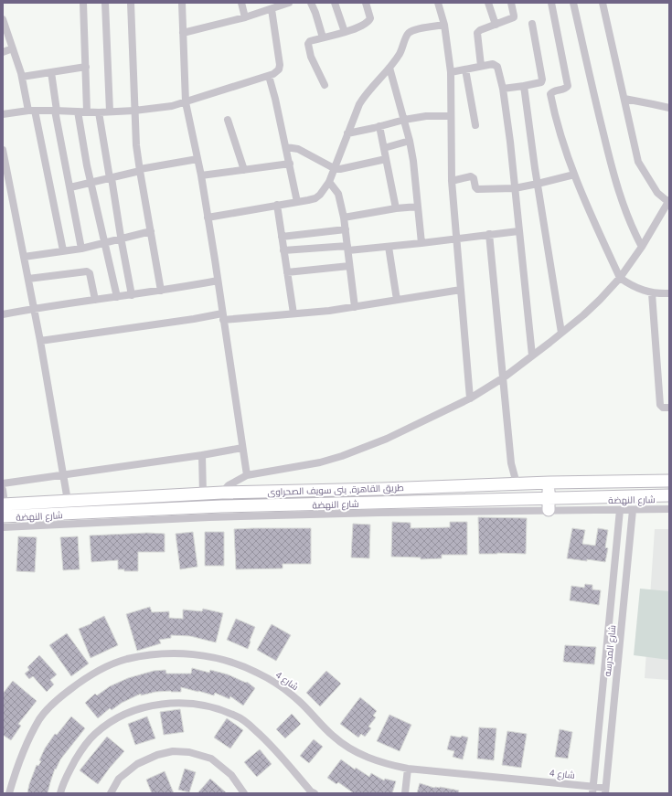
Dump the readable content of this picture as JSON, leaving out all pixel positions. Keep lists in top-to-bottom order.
{
  "streets": {
    "main road": ["طريق القاهرة, بنى سويف الصحراوى"],
    "street": ["شارع النهضة", "شارع المدرسه", "شارع 4"]
  },
  "crossings": [
    ["شارع النهضة", "شارع المدرسه"],
    ["شارع المدرسه", "شارع 4"]
  ]
}
